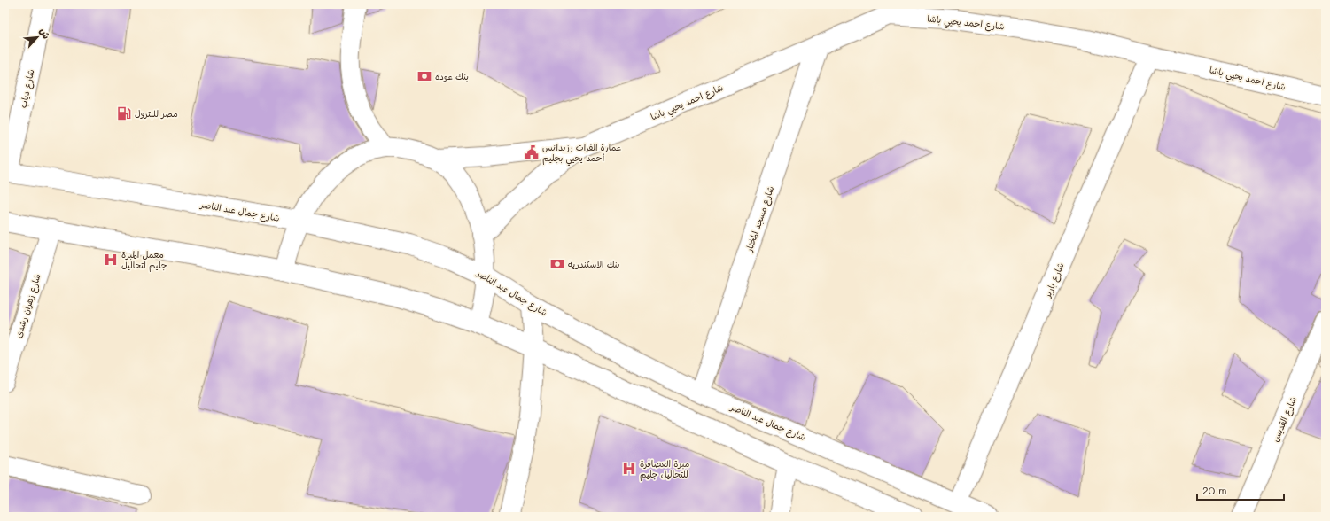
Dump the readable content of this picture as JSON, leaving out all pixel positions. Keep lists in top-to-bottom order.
{
  "streets": {
    "street": [
      "شارع احمد يحيي باشا",
      "شارع دياب",
      "شارع جمال عبد الناصر",
      "شارع مسجد المختار",
      "شارع باربر",
      "شارع زهران رشدى",
      "شارع القديس"
    ]
  },
  "crossings": [
    ["شارع احمد يحيي باشا", "شارع مسجد المختار"],
    ["شارع احمد يحيي باشا", "شارع باربر"],
    ["شارع دياب", "شارع جمال عبد الناصر"],
    ["شارع جمال عبد الناصر", "شارع مسجد المختار"],
    ["شارع جمال عبد الناصر", "شارع باربر"]
  ],
  "places": {
    "bank": ["بنك عودة", "بنك الاسكندرية"],
    "fuel station": ["مصر للبترول"],
    "public building": ["عمارة الفرات رزيدانس أحمد يحيي بجليم"],
    "hospital": ["معمل المبرة جليم لتحاليل", "مبرة العصافرة للتحاليل جليم"]
  },
  "scale_bar": "20 m",
  "north": "top right"
}
